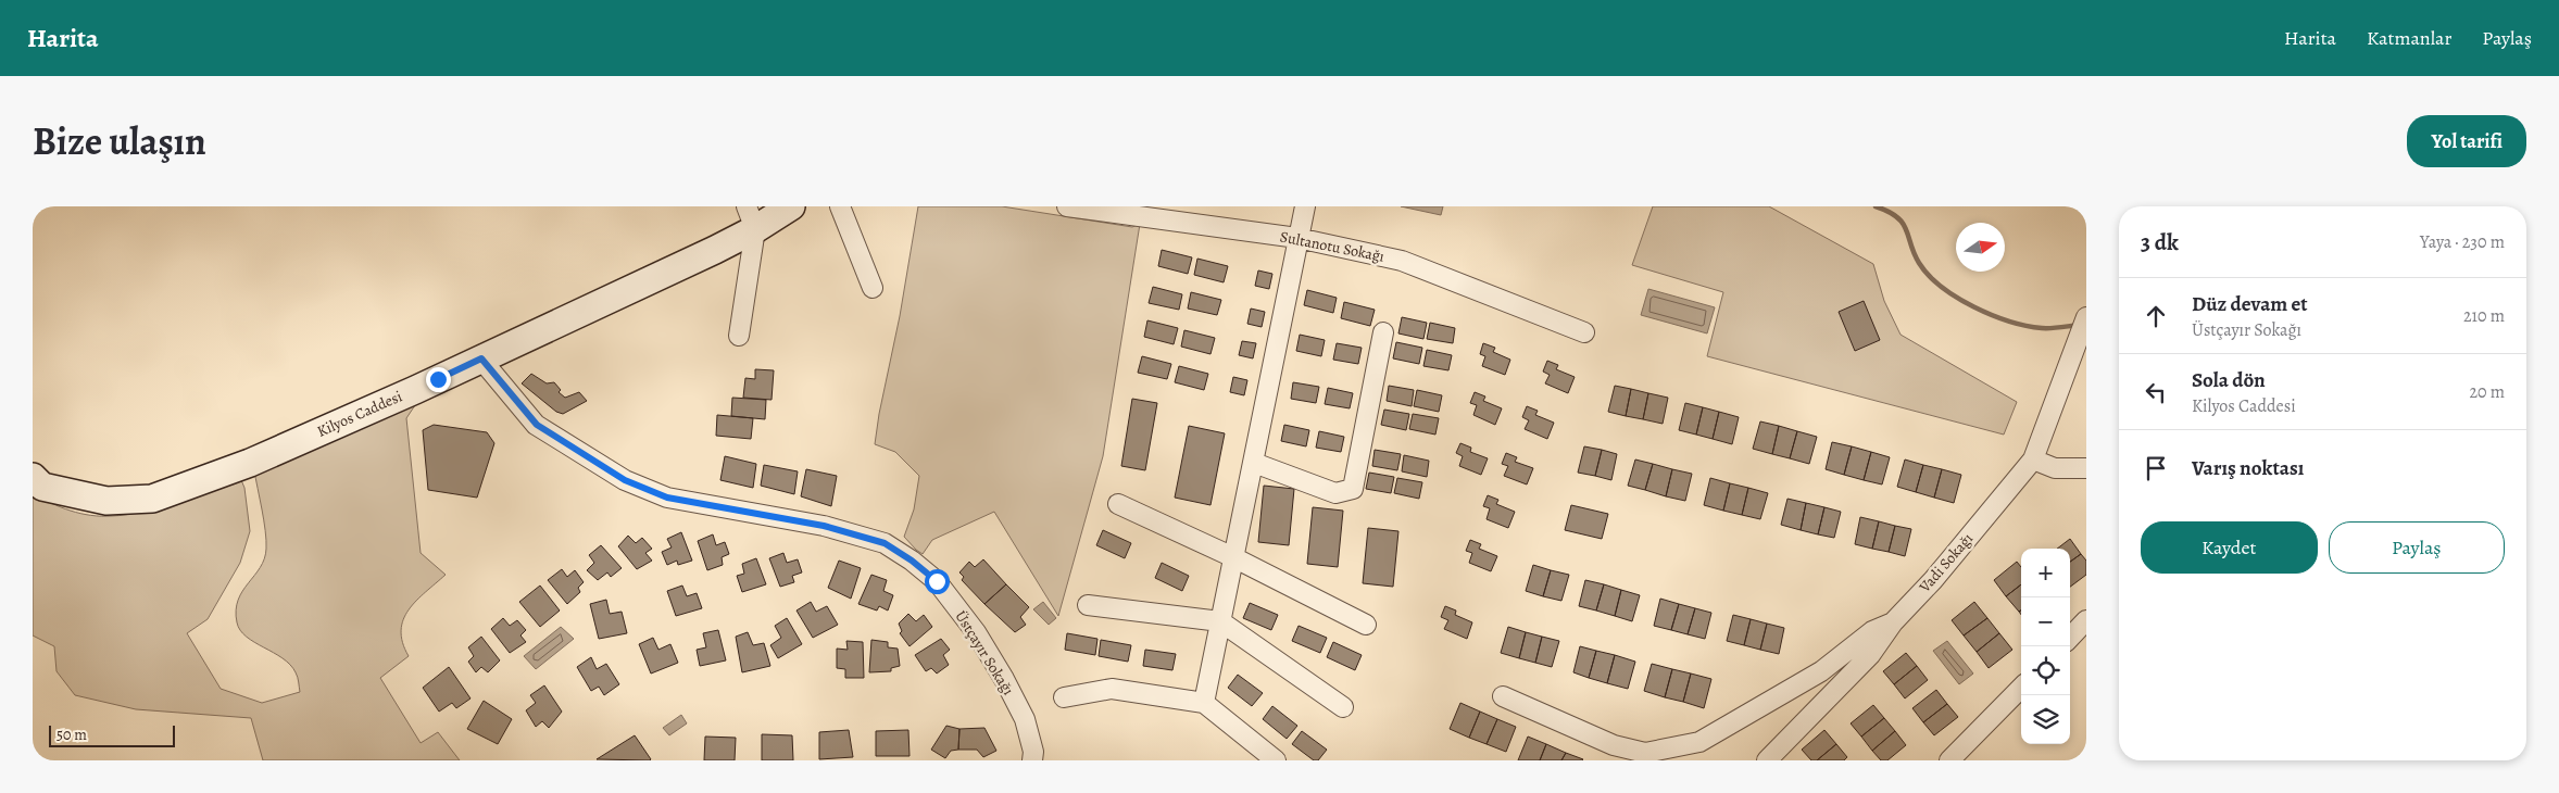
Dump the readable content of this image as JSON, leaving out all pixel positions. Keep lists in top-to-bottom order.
{
  "streets": {
    "street": [
      "Sultanotu Sokağı",
      "Kilyos Caddesi",
      "Vadi Sokağı",
      "Üstçayır Sokağı"
    ]
  },
  "crossings": [
    ["Kilyos Caddesi", "Üstçayır Sokağı"]
  ],
  "scale_bar": "50 m",
  "north": "right",
  "page": {
    "header": "Harita",
    "nav": ["Harita", "Katmanlar", "Paylaş"],
    "title": "Bize ulaşın",
    "buttons": [
      "Yol tarifi",
      ["Kaydet", "Paylaş"]
    ],
    "heading": ["3 dk", "Yaya · 230 m"],
    "list": [
      ["Düz devam et", "Üstçayır Sokağı", "210 m"],
      ["Sola dön", "Kilyos Caddesi", "20 m"],
      "Varış noktası"
    ],
    "map_buttons": ["+", "−"],
    "scale": "50 m"
  }
}
